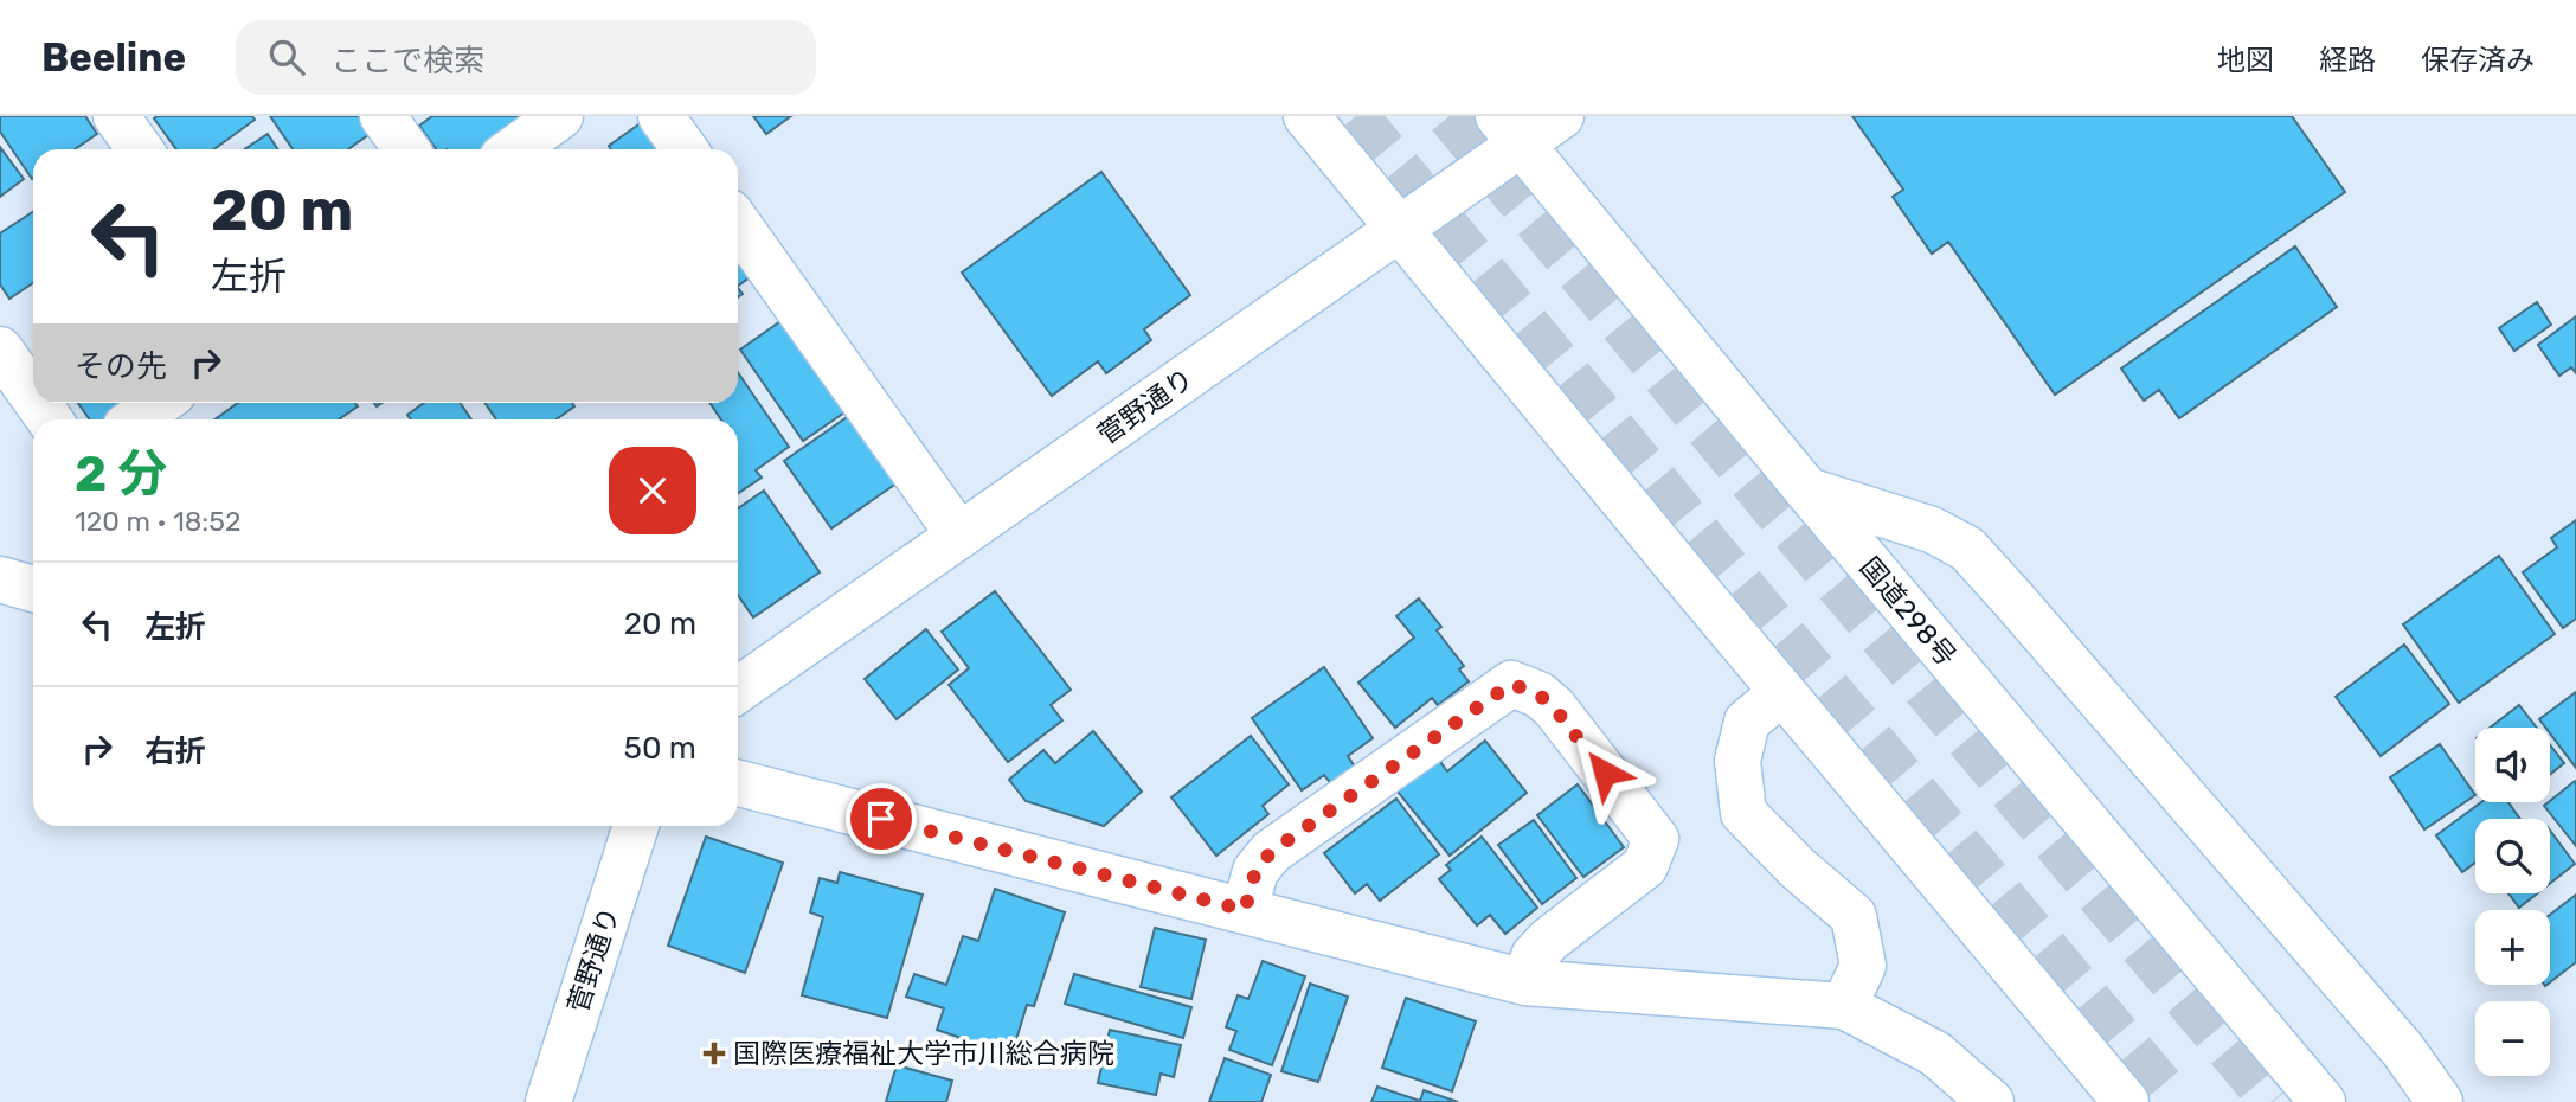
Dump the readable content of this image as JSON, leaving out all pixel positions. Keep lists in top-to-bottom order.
{
  "streets": {
    "main road": ["菅野通り", "国道298号"]
  },
  "crossings": [
    ["菅野通り", "国道298号"]
  ],
  "places": {
    "health": ["国際医療福祉大学市川総合病院"]
  },
  "page": {
    "header": "Beeline",
    "search": "ここで検索",
    "nav": ["地図", "経路", "保存済み"],
    "turn": ["20 m", "左折"],
    "then": "その先",
    "heading": ["2 分", "120 m · 18:52"],
    "list": [
      {
        "name": "左折",
        "value": "20 m"
      },
      {
        "name": "右折",
        "value": "50 m"
      }
    ],
    "map_buttons": ["+", "−"]
  }
}
